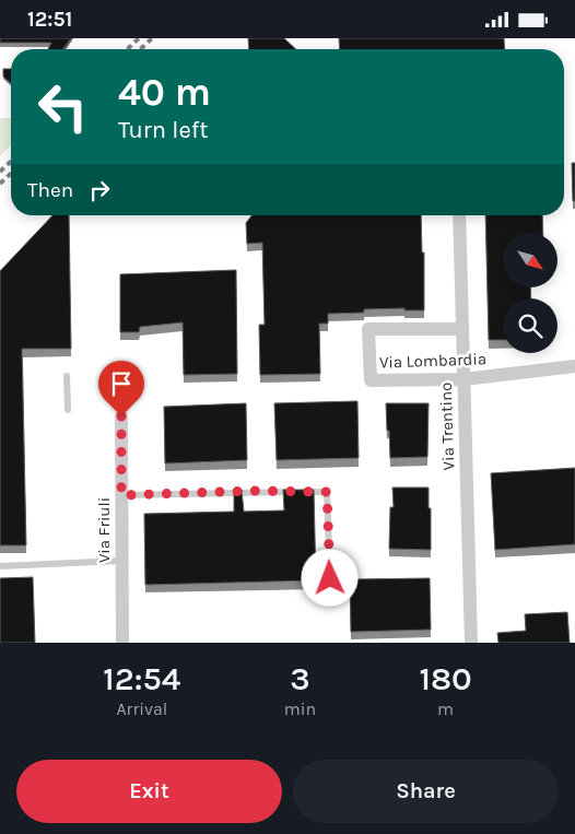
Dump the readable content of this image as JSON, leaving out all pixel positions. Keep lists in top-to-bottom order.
{
  "streets": {
    "street": ["Via Lombardia", "Via Trentino", "Via Friuli"]
  },
  "crossings": [
    ["Via Lombardia", "Via Trentino"]
  ],
  "north": "bottom right",
  "page": {
    "status": "12:51",
    "turn": ["40 m", "Turn left"],
    "then": "Then",
    "eta": [
      "12:54",
      "Arrival",
      "3",
      "min",
      "180",
      "m"
    ],
    "buttons": ["Exit", "Share"]
  }
}
